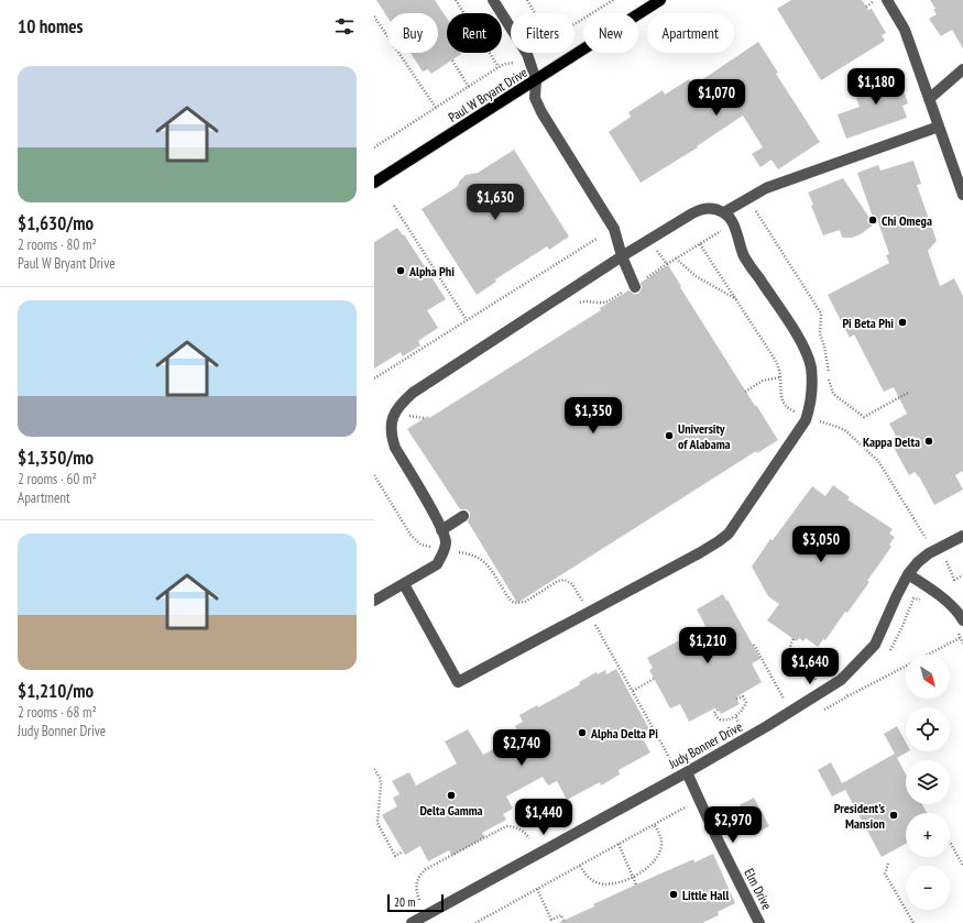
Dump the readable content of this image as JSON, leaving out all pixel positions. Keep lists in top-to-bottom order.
{
  "streets": {
    "main road": ["Paul W Bryant Drive"],
    "street": ["Judy Bonner Drive", "Elm Drive"]
  },
  "crossings": [
    ["Judy Bonner Drive", "Elm Drive"]
  ],
  "places": [
    "Chi Omega",
    "Alpha Phi",
    "Pi Beta Phi",
    "University of Alabama",
    "Kappa Delta",
    "Alpha Delta Pi",
    "Delta Gamma",
    "President's Mansion",
    "Little Hall"
  ],
  "scale_bar": "20 m",
  "north": "bottom right",
  "page": {
    "heading": "10 homes",
    "chip": [
      "Buy",
      "Rent",
      "Filters",
      "New",
      "Apartment"
    ],
    "list": [
      {
        "name": "$1,630/mo",
        "note": "2 rooms · 80 m² · Paul W Bryant Drive"
      },
      {
        "name": "$1,350/mo",
        "note": "2 rooms · 60 m² · Apartment"
      },
      {
        "name": "$1,210/mo",
        "note": "2 rooms · 68 m² · Judy Bonner Drive"
      }
    ],
    "price": [
      "$1,180",
      "$1,070",
      "$1,630",
      "$1,350",
      "$3,050",
      "$1,210",
      "$1,640",
      "$2,740",
      "$1,440",
      "$2,970"
    ],
    "map_buttons": ["+", "−"],
    "scale": "20 m"
  }
}
